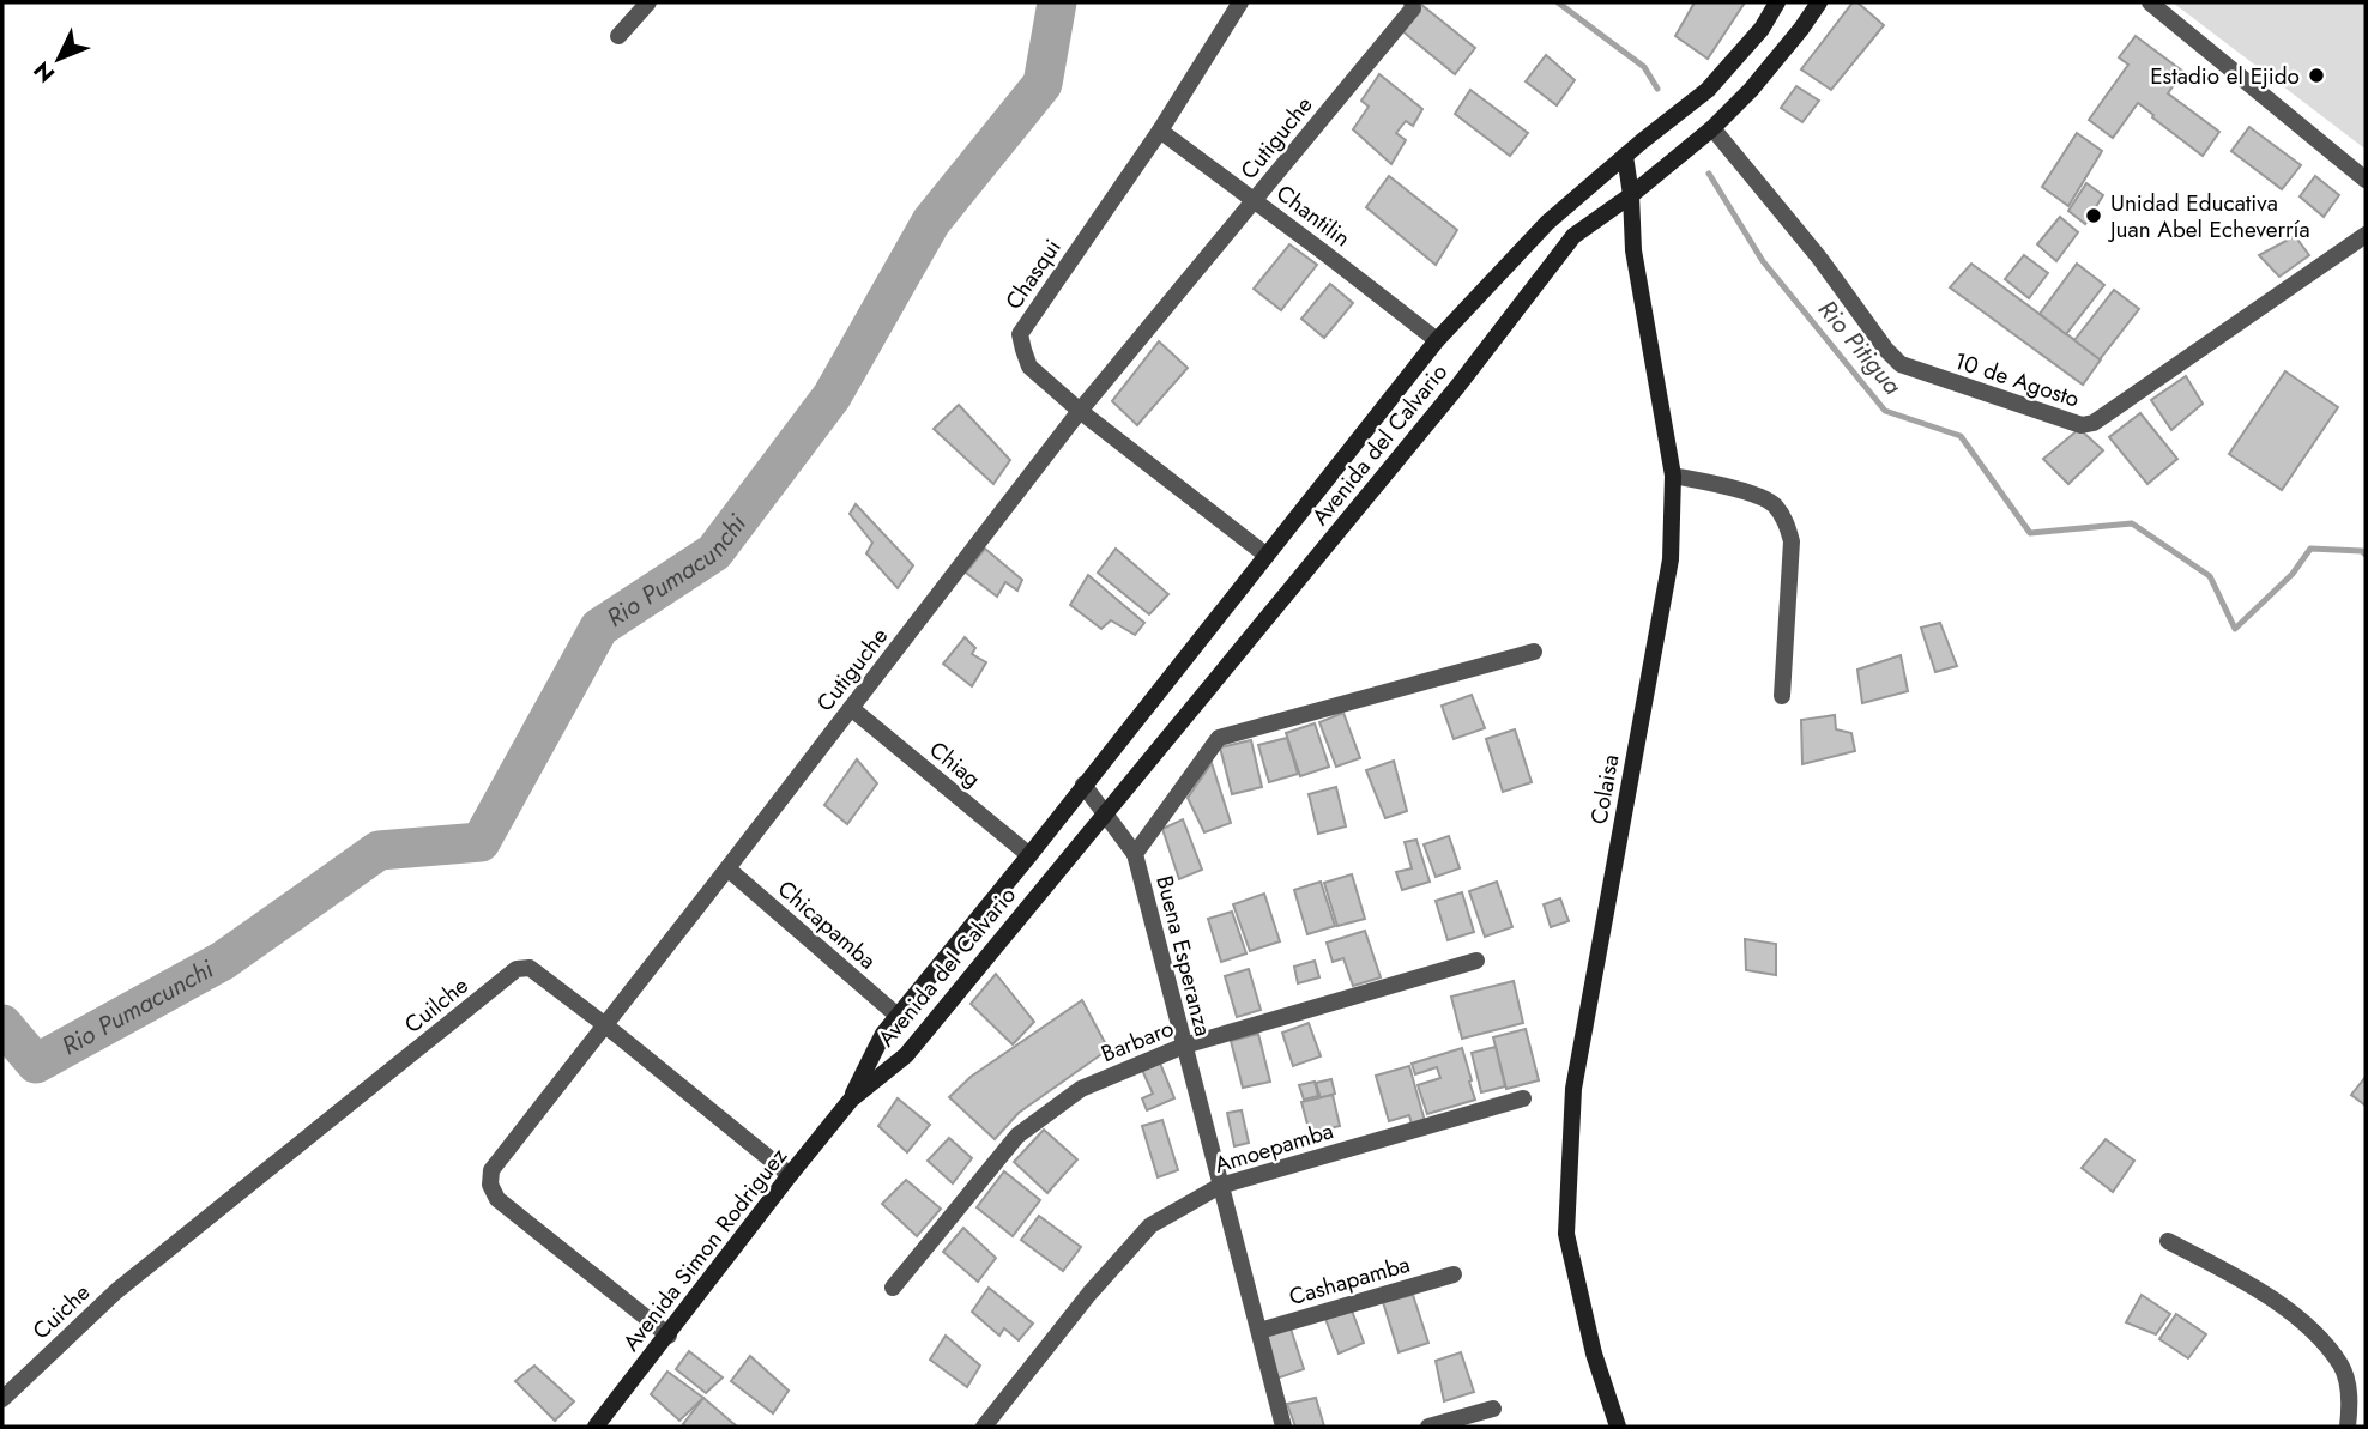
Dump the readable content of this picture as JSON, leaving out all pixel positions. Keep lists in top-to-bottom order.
{
  "streets": {
    "street": [
      "Cutiguche",
      "Chantilin",
      "Chasqui",
      "10 de Agosto",
      "Avenida del Calvario",
      "Chiag",
      "Colaisa",
      "Chicapamba",
      "Buena Esperanza",
      "Cuilche",
      "Barbaro",
      "Amoepamba",
      "Avenida Simon Rodriguez",
      "Cashapamba",
      "Cuiche"
    ]
  },
  "crossings": [
    ["Cutiguche", "Chantilin"],
    ["Cutiguche", "Chasqui"],
    ["Cutiguche", "Chiag"],
    ["Cutiguche", "Chicapamba"],
    ["Cutiguche", "Cuilche"],
    ["Cutiguche", "Avenida Simon Rodriguez"],
    ["Chantilin", "Chasqui"],
    ["Chantilin", "Avenida del Calvario"],
    ["Chasqui", "Avenida del Calvario"],
    ["10 de Agosto", "Avenida del Calvario"],
    ["Avenida del Calvario", "Chiag"],
    ["Avenida del Calvario", "Colaisa"],
    ["Avenida del Calvario", "Chicapamba"],
    ["Avenida del Calvario", "Avenida Simon Rodriguez"],
    ["Buena Esperanza", "Barbaro"],
    ["Buena Esperanza", "Amoepamba"],
    ["Buena Esperanza", "Cashapamba"],
    ["Cuilche", "Avenida Simon Rodriguez"],
    ["Cuilche", "Cuiche"]
  ],
  "water": ["Rio Pitigua", "Rio Pumacunchi"],
  "places": ["Estadio el Ejido", "Unidad Educativa Juan Abel Echeverría"],
  "north": "bottom left"
}
